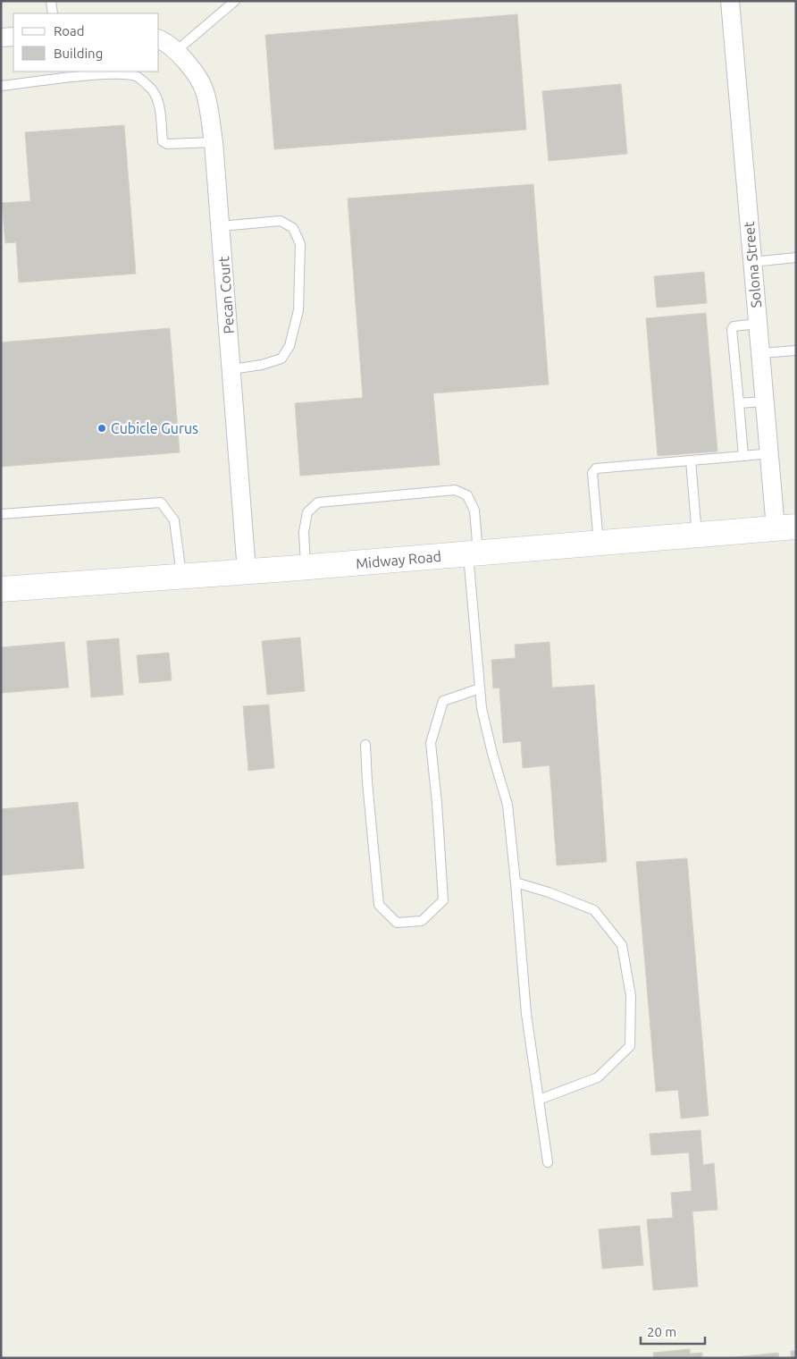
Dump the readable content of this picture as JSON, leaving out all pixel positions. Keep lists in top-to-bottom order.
{
  "streets": {
    "main road": ["Midway Road"],
    "street": ["Solona Street", "Pecan Court"]
  },
  "crossings": [
    ["Solona Street", "Midway Road"],
    ["Pecan Court", "Midway Road"]
  ],
  "places": ["Cubicle Gurus"],
  "legend": ["Road", "Building"],
  "scale_bar": "20 m"
}
